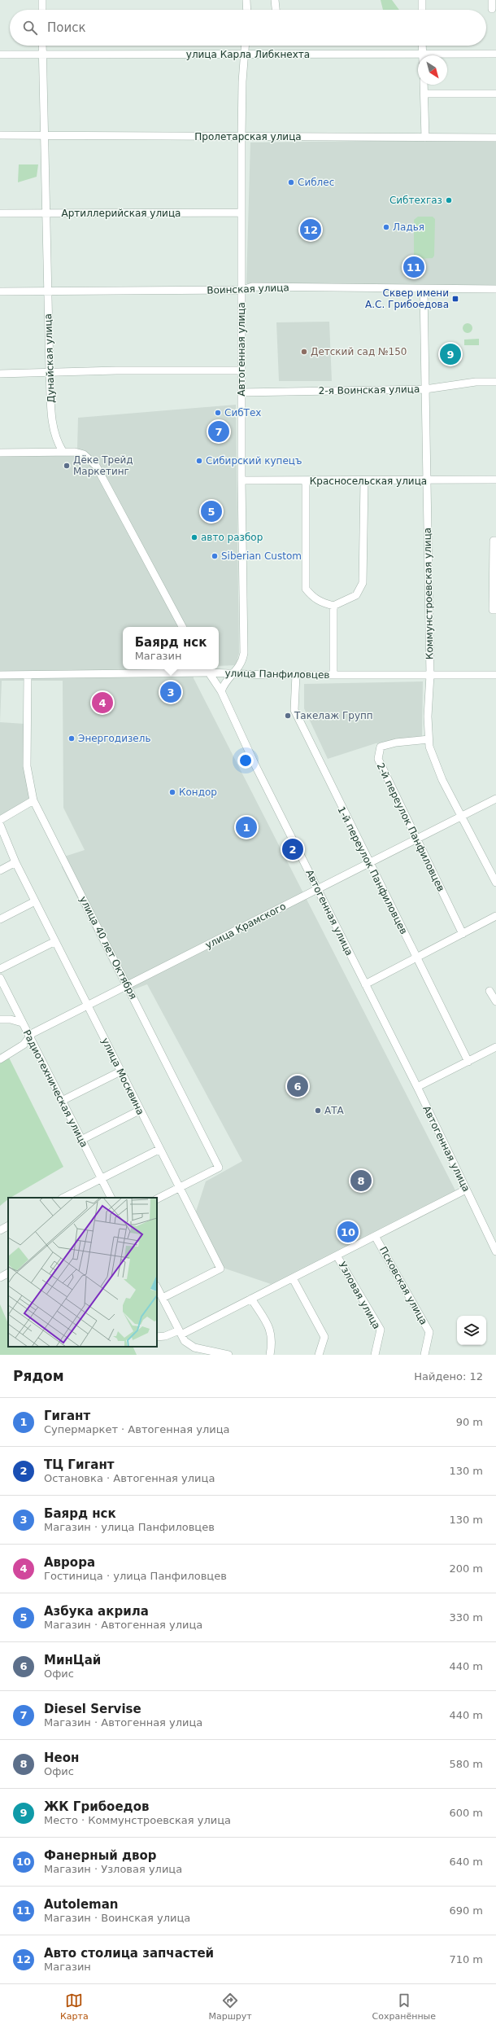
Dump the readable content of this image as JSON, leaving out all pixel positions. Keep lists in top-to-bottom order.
{
  "streets": {
    "street": [
      "улица Карла Либкнехта",
      "Пролетарская улица",
      "Артиллерийская улица",
      "Воинская улица",
      "Автогенная улица",
      "Дунайская улица",
      "2-я Воинская улица",
      "Красносельская улица",
      "Коммунстроевская улица",
      "улица Панфиловцев",
      "2-й переулок Панфиловцев",
      "1-й переулок Панфиловцев",
      "улица Крамского",
      "улица 40 лет Октября",
      "улица Москвина",
      "Радиотехническая улица",
      "Псковская улица",
      "Узловая улица"
    ]
  },
  "crossings": [
    ["улица Карла Либкнехта", "Автогенная улица"],
    ["улица Карла Либкнехта", "Дунайская улица"],
    ["Пролетарская улица", "Автогенная улица"],
    ["Пролетарская улица", "Дунайская улица"],
    ["Артиллерийская улица", "Автогенная улица"],
    ["Артиллерийская улица", "Дунайская улица"],
    ["Воинская улица", "Автогенная улица"],
    ["Воинская улица", "Дунайская улица"],
    ["Воинская улица", "Коммунстроевская улица"],
    ["Автогенная улица", "2-я Воинская улица"],
    ["Автогенная улица", "Красносельская улица"],
    ["Автогенная улица", "улица Панфиловцев"],
    ["Автогенная улица", "улица Крамского"],
    ["2-я Воинская улица", "Коммунстроевская улица"],
    ["Красносельская улица", "Коммунстроевская улица"],
    ["Коммунстроевская улица", "улица Панфиловцев"],
    ["Коммунстроевская улица", "2-й переулок Панфиловцев"],
    ["Коммунстроевская улица", "улица Крамского"],
    ["улица Панфиловцев", "1-й переулок Панфиловцев"],
    ["улица Панфиловцев", "улица 40 лет Октября"],
    ["2-й переулок Панфиловцев", "улица Крамского"],
    ["1-й переулок Панфиловцев", "улица Крамского"],
    ["улица Крамского", "улица 40 лет Октября"],
    ["улица Крамского", "улица Москвина"],
    ["улица Крамского", "Радиотехническая улица"],
    ["улица 40 лет Октября", "улица Москвина"]
  ],
  "places": {
    "other": [
      "Сиблес",
      "Сибтехгаз",
      "Ладья",
      "Детский сад №150",
      "СибТех",
      "Сибирский купецъ",
      "Дёке Трейд Маркетинг",
      "авто разбор",
      "Siberian Custom",
      "Такелаж Групп",
      "Энергодизель",
      "Кондор",
      "АТА"
    ],
    "transit": ["Сквер имени А.С. Грибоедова"]
  },
  "north": "bottom right",
  "page": {
    "search": "Поиск",
    "pins": [
      "12",
      "11",
      "9",
      "7",
      "5",
      "3",
      "4",
      "1",
      "2",
      "6",
      "8",
      "10"
    ],
    "popup": ["Баярд нск", "Магазин"],
    "heading": ["Рядом", "Найдено: 12"],
    "list": [
      {
        "mark": "1",
        "name": "Гигант",
        "note": "Супермаркет · Автогенная улица",
        "value": "90 m"
      },
      {
        "mark": "2",
        "name": "ТЦ Гигант",
        "note": "Остановка · Автогенная улица",
        "value": "130 m"
      },
      {
        "mark": "3",
        "name": "Баярд нск",
        "note": "Магазин · улица Панфиловцев",
        "value": "130 m"
      },
      {
        "mark": "4",
        "name": "Аврора",
        "note": "Гостиница · улица Панфиловцев",
        "value": "200 m"
      },
      {
        "mark": "5",
        "name": "Азбука акрила",
        "note": "Магазин · Автогенная улица",
        "value": "330 m"
      },
      {
        "mark": "6",
        "name": "МинЦай",
        "note": "Офис",
        "value": "440 m"
      },
      {
        "mark": "7",
        "name": "Diesel Servise",
        "note": "Магазин · Автогенная улица",
        "value": "440 m"
      },
      {
        "mark": "8",
        "name": "Неон",
        "note": "Офис",
        "value": "580 m"
      },
      {
        "mark": "9",
        "name": "ЖК Грибоедов",
        "note": "Место · Коммунстроевская улица",
        "value": "600 m"
      },
      {
        "mark": "10",
        "name": "Фанерный двор",
        "note": "Магазин · Узловая улица",
        "value": "640 m"
      },
      {
        "mark": "11",
        "name": "Autoleman",
        "note": "Магазин · Воинская улица",
        "value": "690 m"
      },
      {
        "mark": "12",
        "name": "Авто столица запчастей",
        "note": "Магазин",
        "value": "710 m"
      }
    ],
    "nav": ["Карта", "Маршрут", "Сохранённые"]
  }
}
